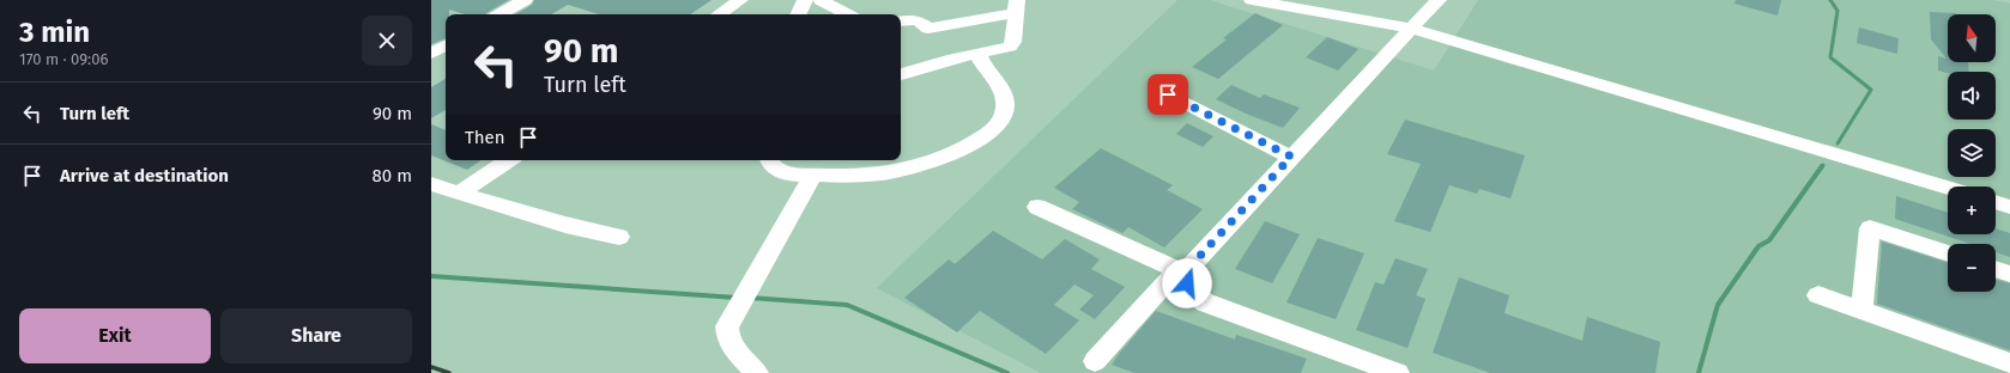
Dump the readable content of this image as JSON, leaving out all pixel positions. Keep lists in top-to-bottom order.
{
  "north": "top",
  "page": {
    "heading": ["3 min", "170 m · 09:06"],
    "map_buttons": ["+", "−"],
    "turn": ["90 m", "Turn left"],
    "list": [
      {
        "name": "Turn left",
        "value": "90 m"
      },
      {
        "name": "Arrive at destination",
        "value": "80 m"
      }
    ],
    "then": "Then",
    "buttons": ["Exit", "Share"]
  }
}
